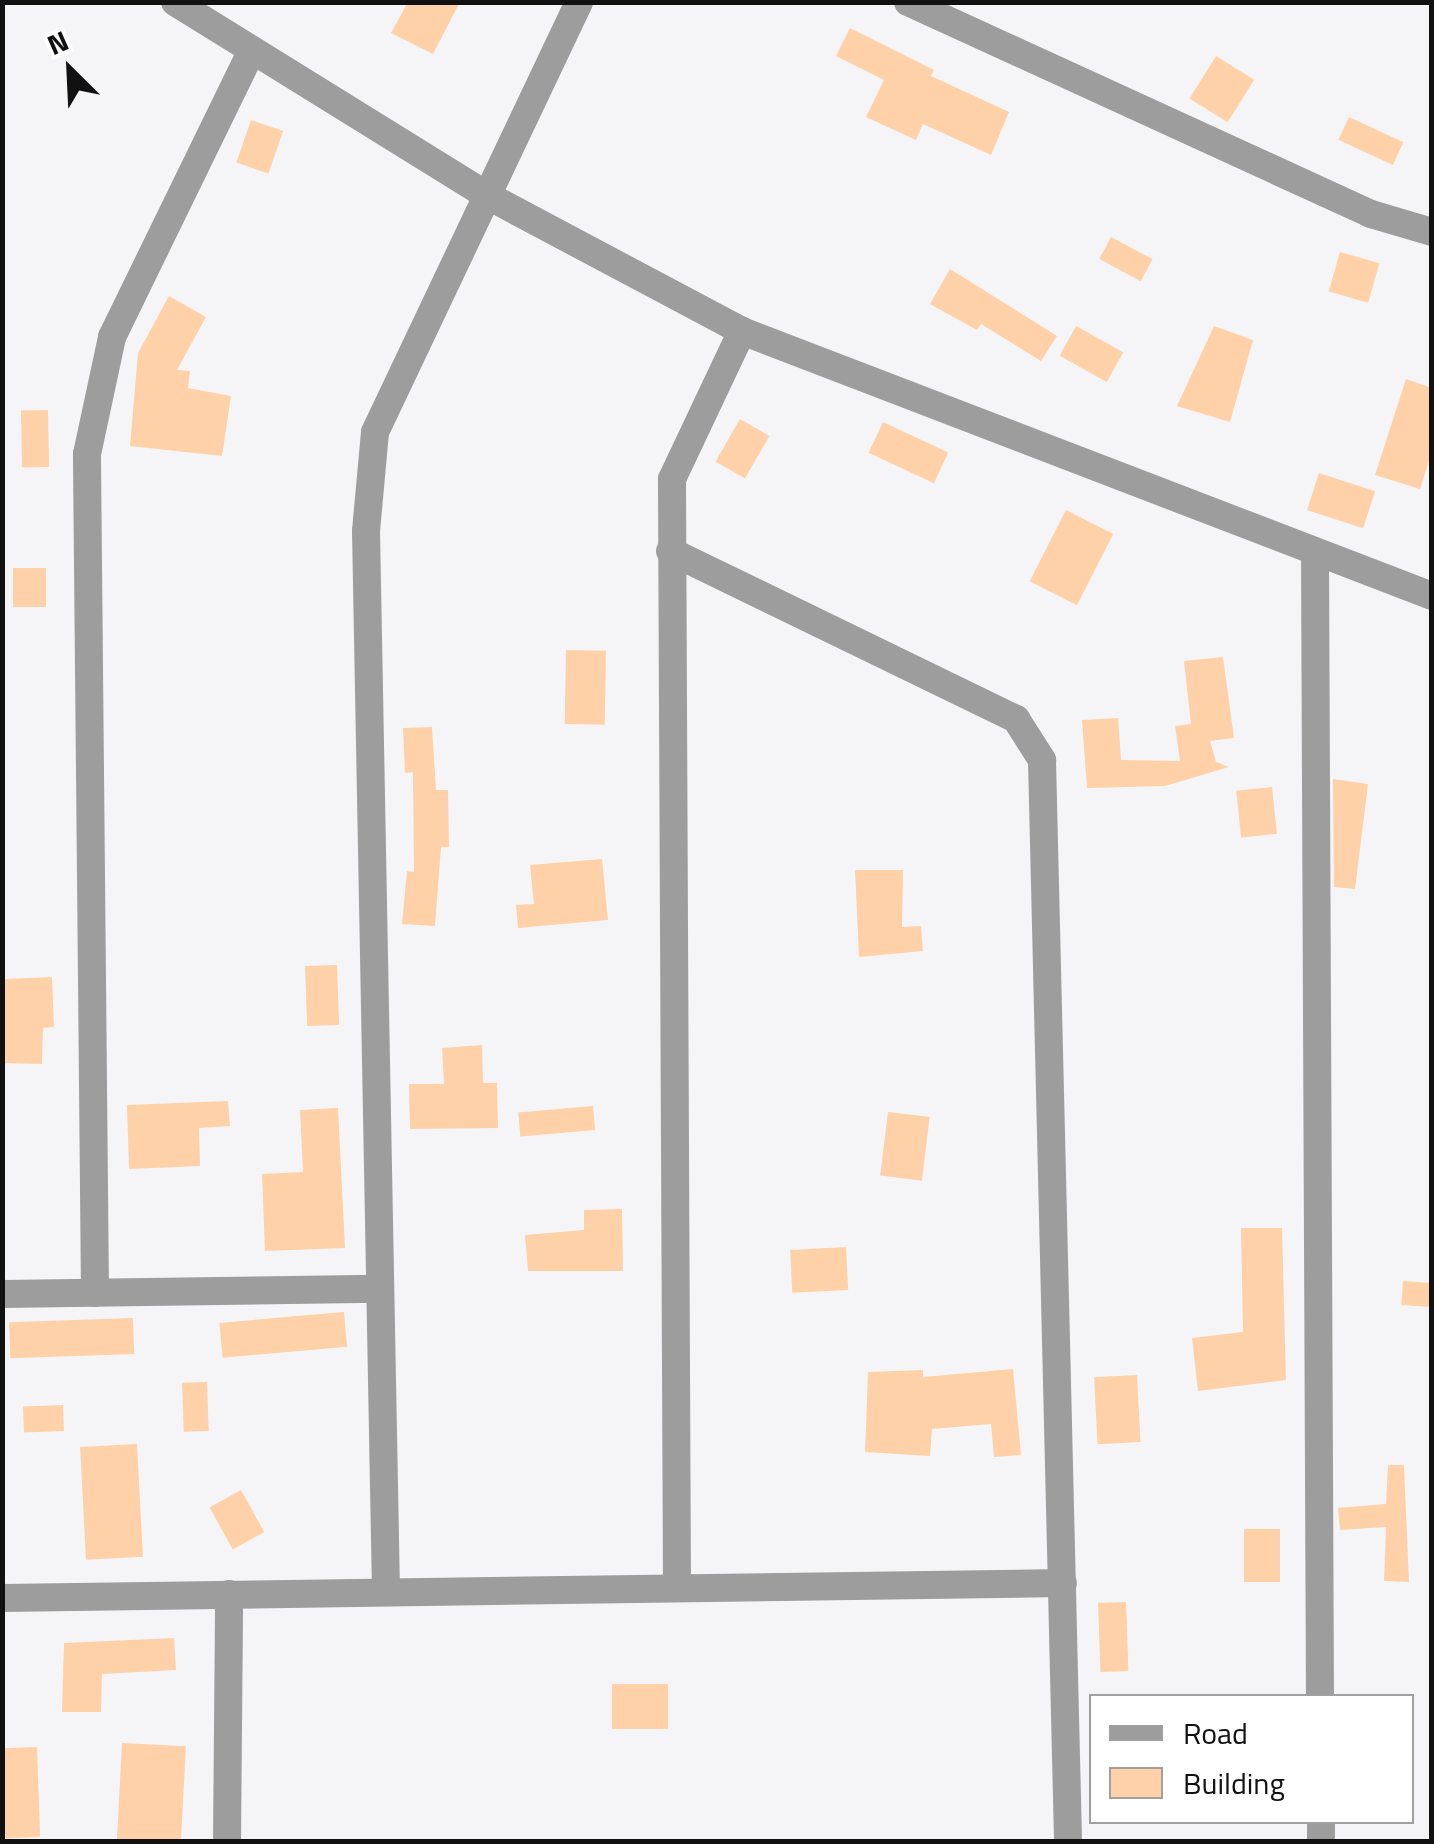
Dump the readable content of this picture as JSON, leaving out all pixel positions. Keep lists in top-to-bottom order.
{
  "legend": ["Road", "Building"],
  "north": "top left"
}
